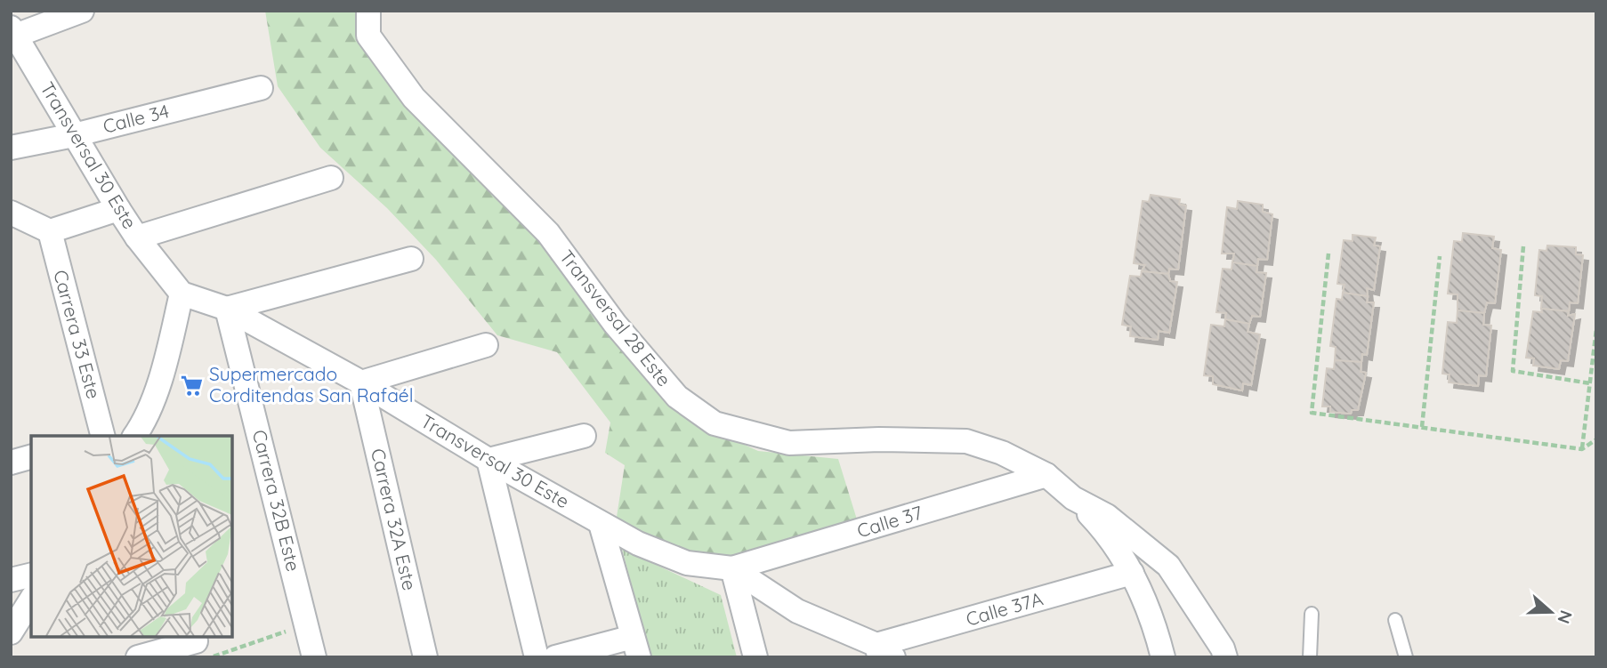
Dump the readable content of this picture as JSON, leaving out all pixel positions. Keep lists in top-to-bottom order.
{
  "streets": {
    "street": [
      "Calle 34",
      "Transversal 30 Este",
      "Transversal 28 Este",
      "Carrera 33 Este",
      "Carrera 32B Este",
      "Carrera 32A Este",
      "Calle 37",
      "Calle 37A"
    ]
  },
  "crossings": [
    ["Calle 34", "Transversal 30 Este"],
    ["Transversal 30 Este", "Carrera 32B Este"],
    ["Transversal 30 Este", "Carrera 32A Este"],
    ["Transversal 30 Este", "Calle 37"],
    ["Transversal 30 Este", "Calle 37A"],
    ["Transversal 28 Este", "Calle 37"]
  ],
  "places": {
    "supermarket": ["Supermercado Corditendas San Rafaél"]
  },
  "north": "right"
}
